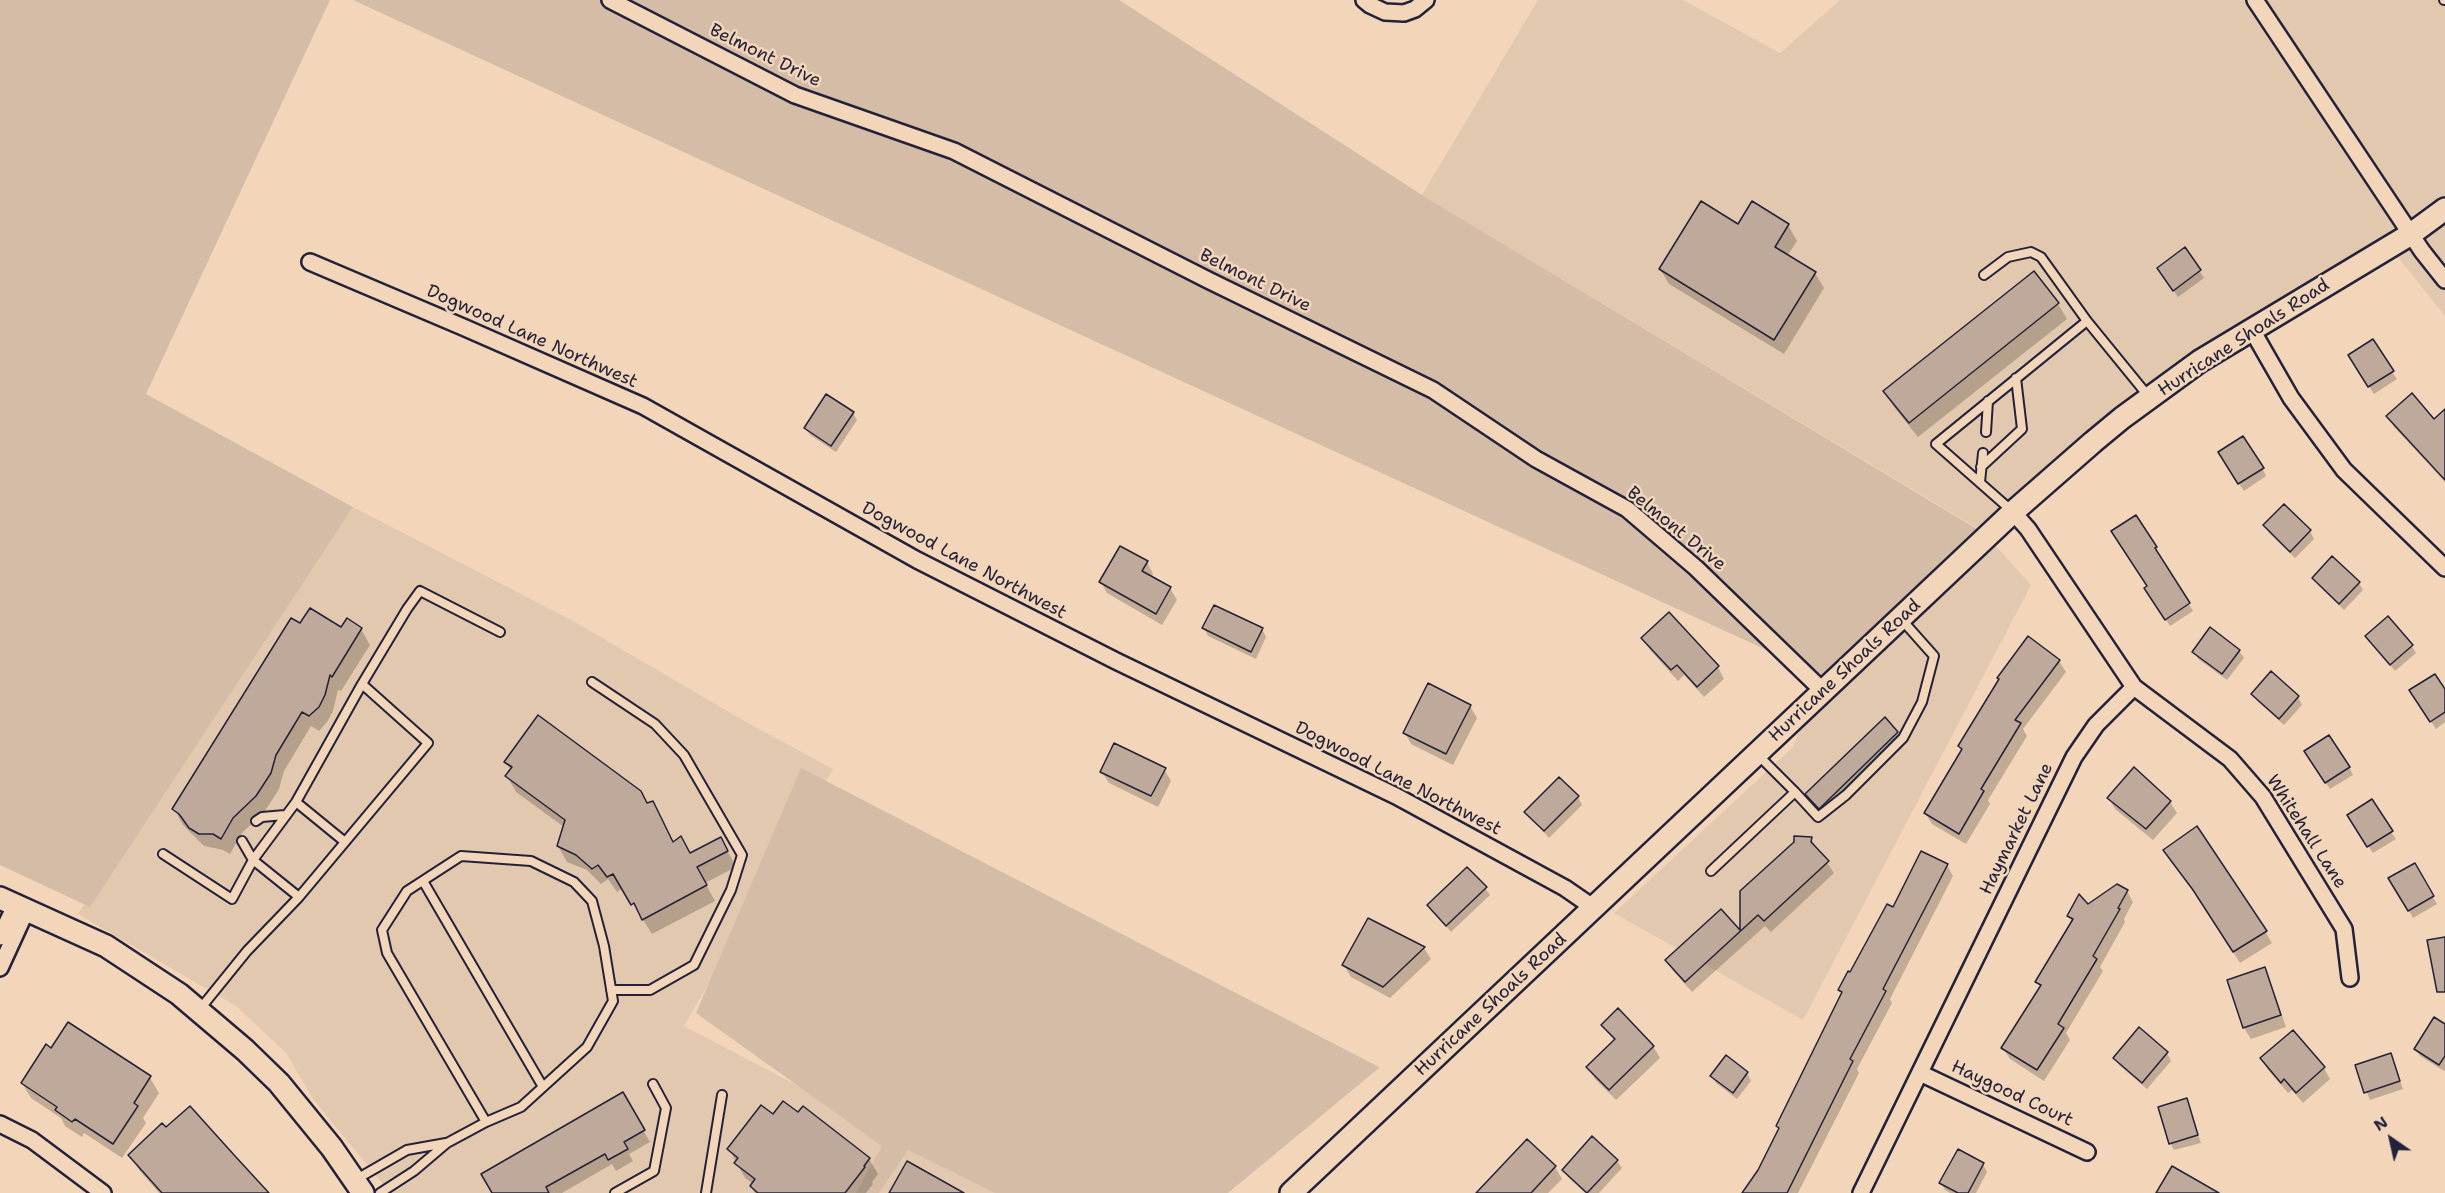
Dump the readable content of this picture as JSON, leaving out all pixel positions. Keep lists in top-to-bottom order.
{
  "streets": {
    "street": [
      "Belmont Drive",
      "Dogwood Lane Northwest",
      "Hurricane Shoals Road",
      "Haymarket Lane",
      "Whitehall Lane",
      "Haygood Court"
    ]
  },
  "crossings": [
    ["Belmont Drive", "Hurricane Shoals Road"],
    ["Dogwood Lane Northwest", "Hurricane Shoals Road"],
    ["Haymarket Lane", "Whitehall Lane"],
    ["Haymarket Lane", "Haygood Court"]
  ],
  "north": "top left"
}
